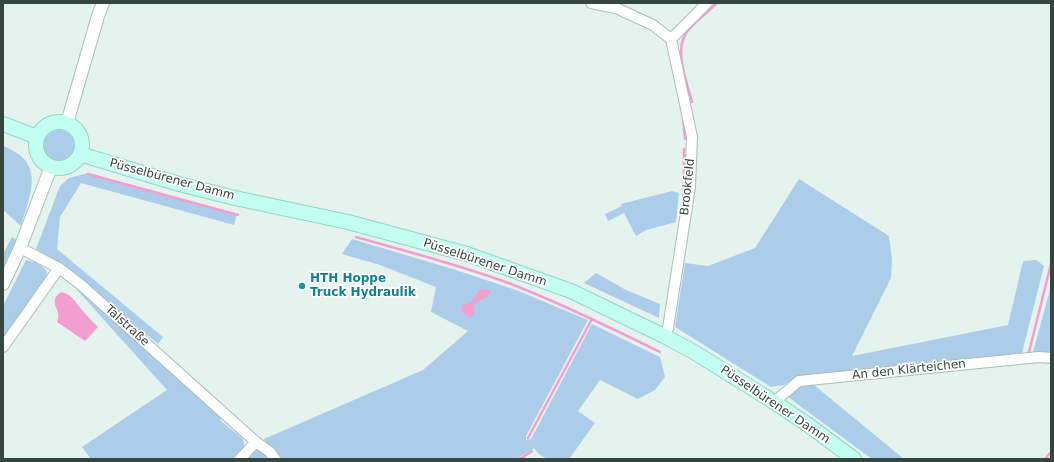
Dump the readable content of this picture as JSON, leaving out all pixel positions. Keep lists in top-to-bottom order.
{
  "streets": {
    "main road": ["Püsselbürener Damm"],
    "street": ["Brookfeld", "Talstraße", "An den Klärteichen"]
  },
  "crossings": [
    ["Püsselbürener Damm", "Brookfeld"],
    ["Püsselbürener Damm", "An den Klärteichen"]
  ],
  "places": ["HTH Hoppe Truck Hydraulik"]
}
